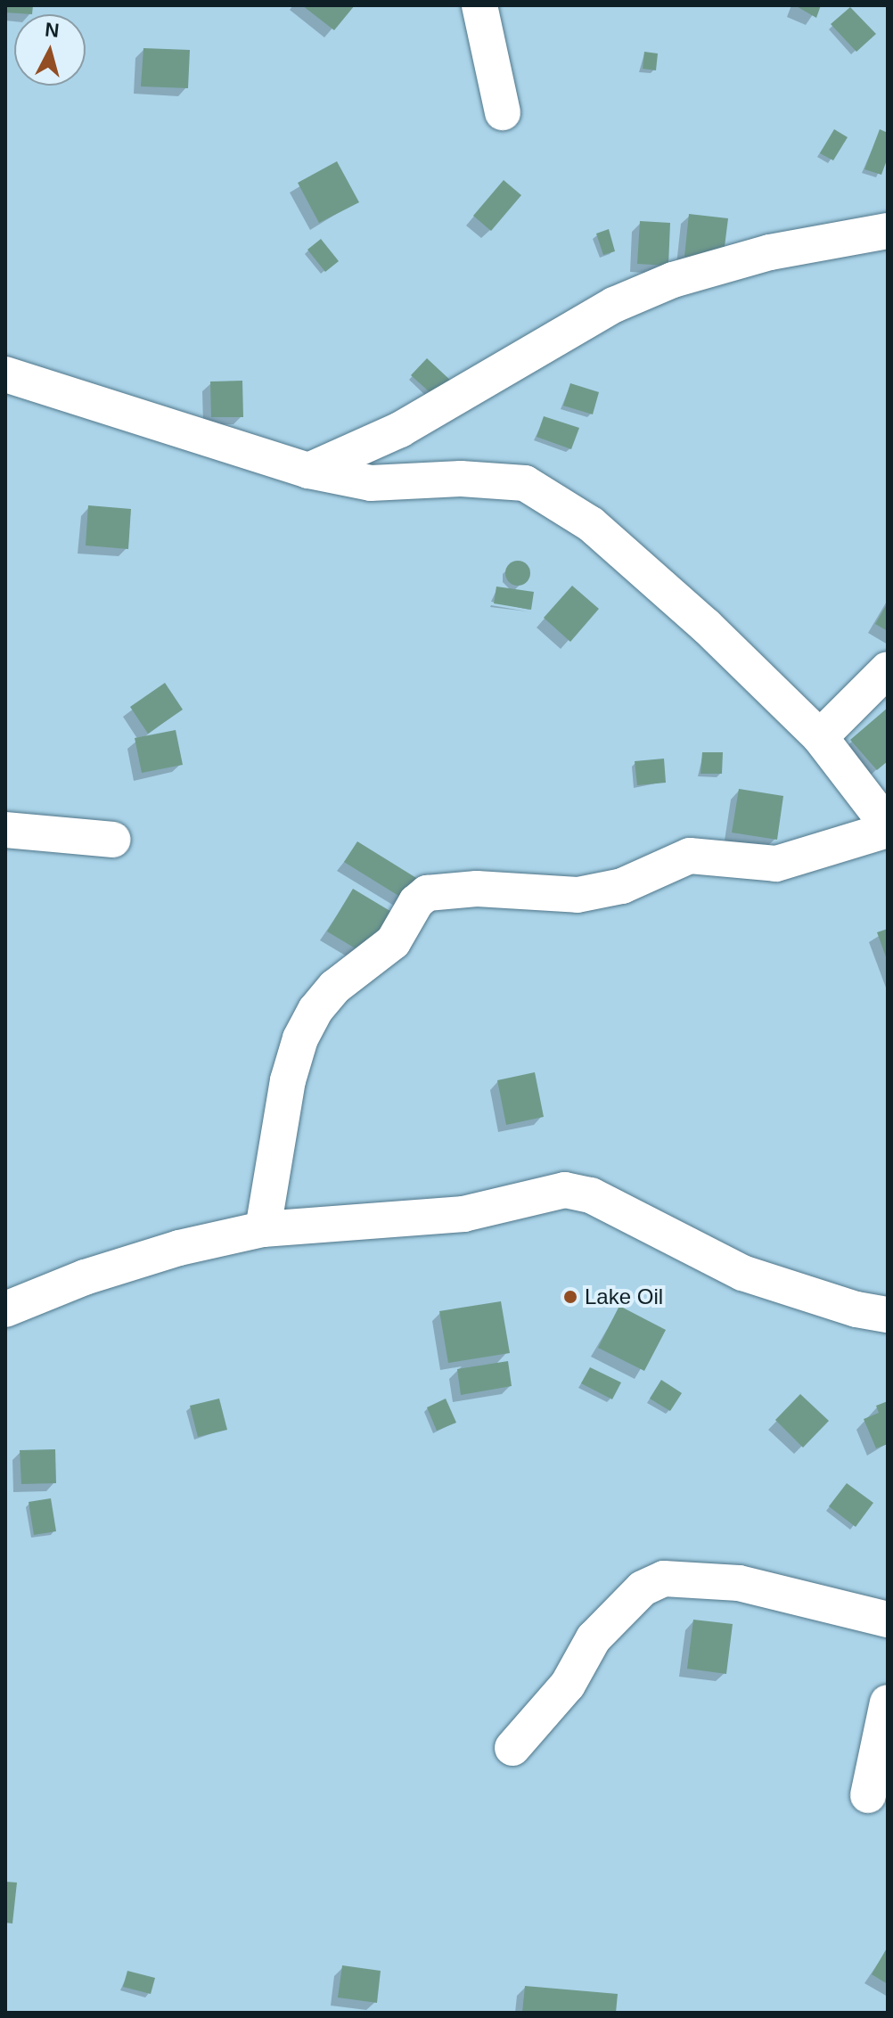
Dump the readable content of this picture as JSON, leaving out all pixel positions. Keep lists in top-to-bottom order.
{
  "places": ["Lake Oil"],
  "north": "top"
}
